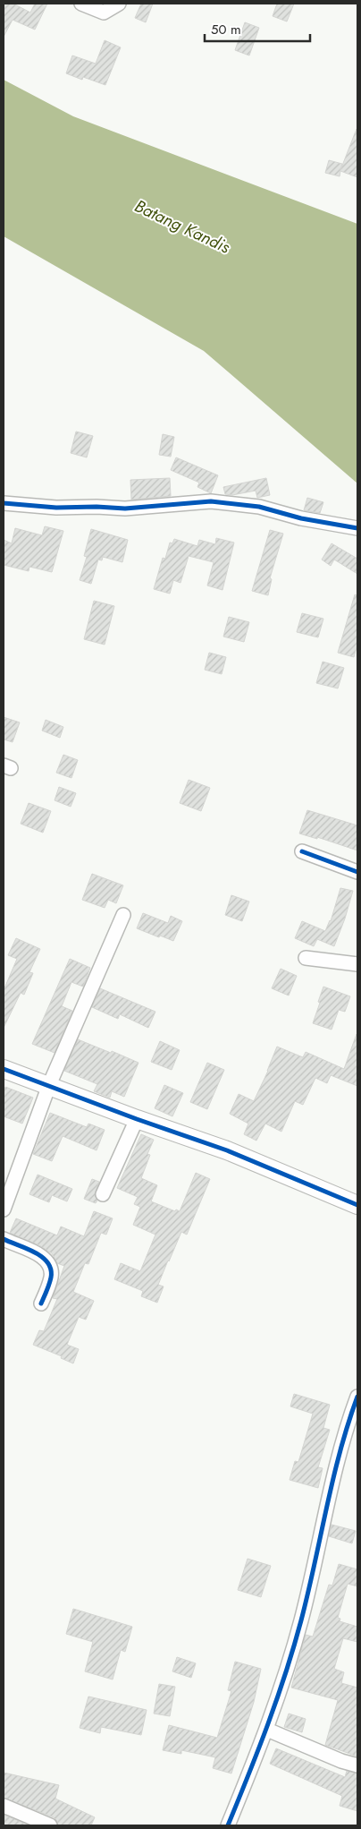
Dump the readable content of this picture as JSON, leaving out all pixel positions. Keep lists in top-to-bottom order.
{
  "water": ["Batang Kandis"],
  "scale_bar": "50 m"
}
